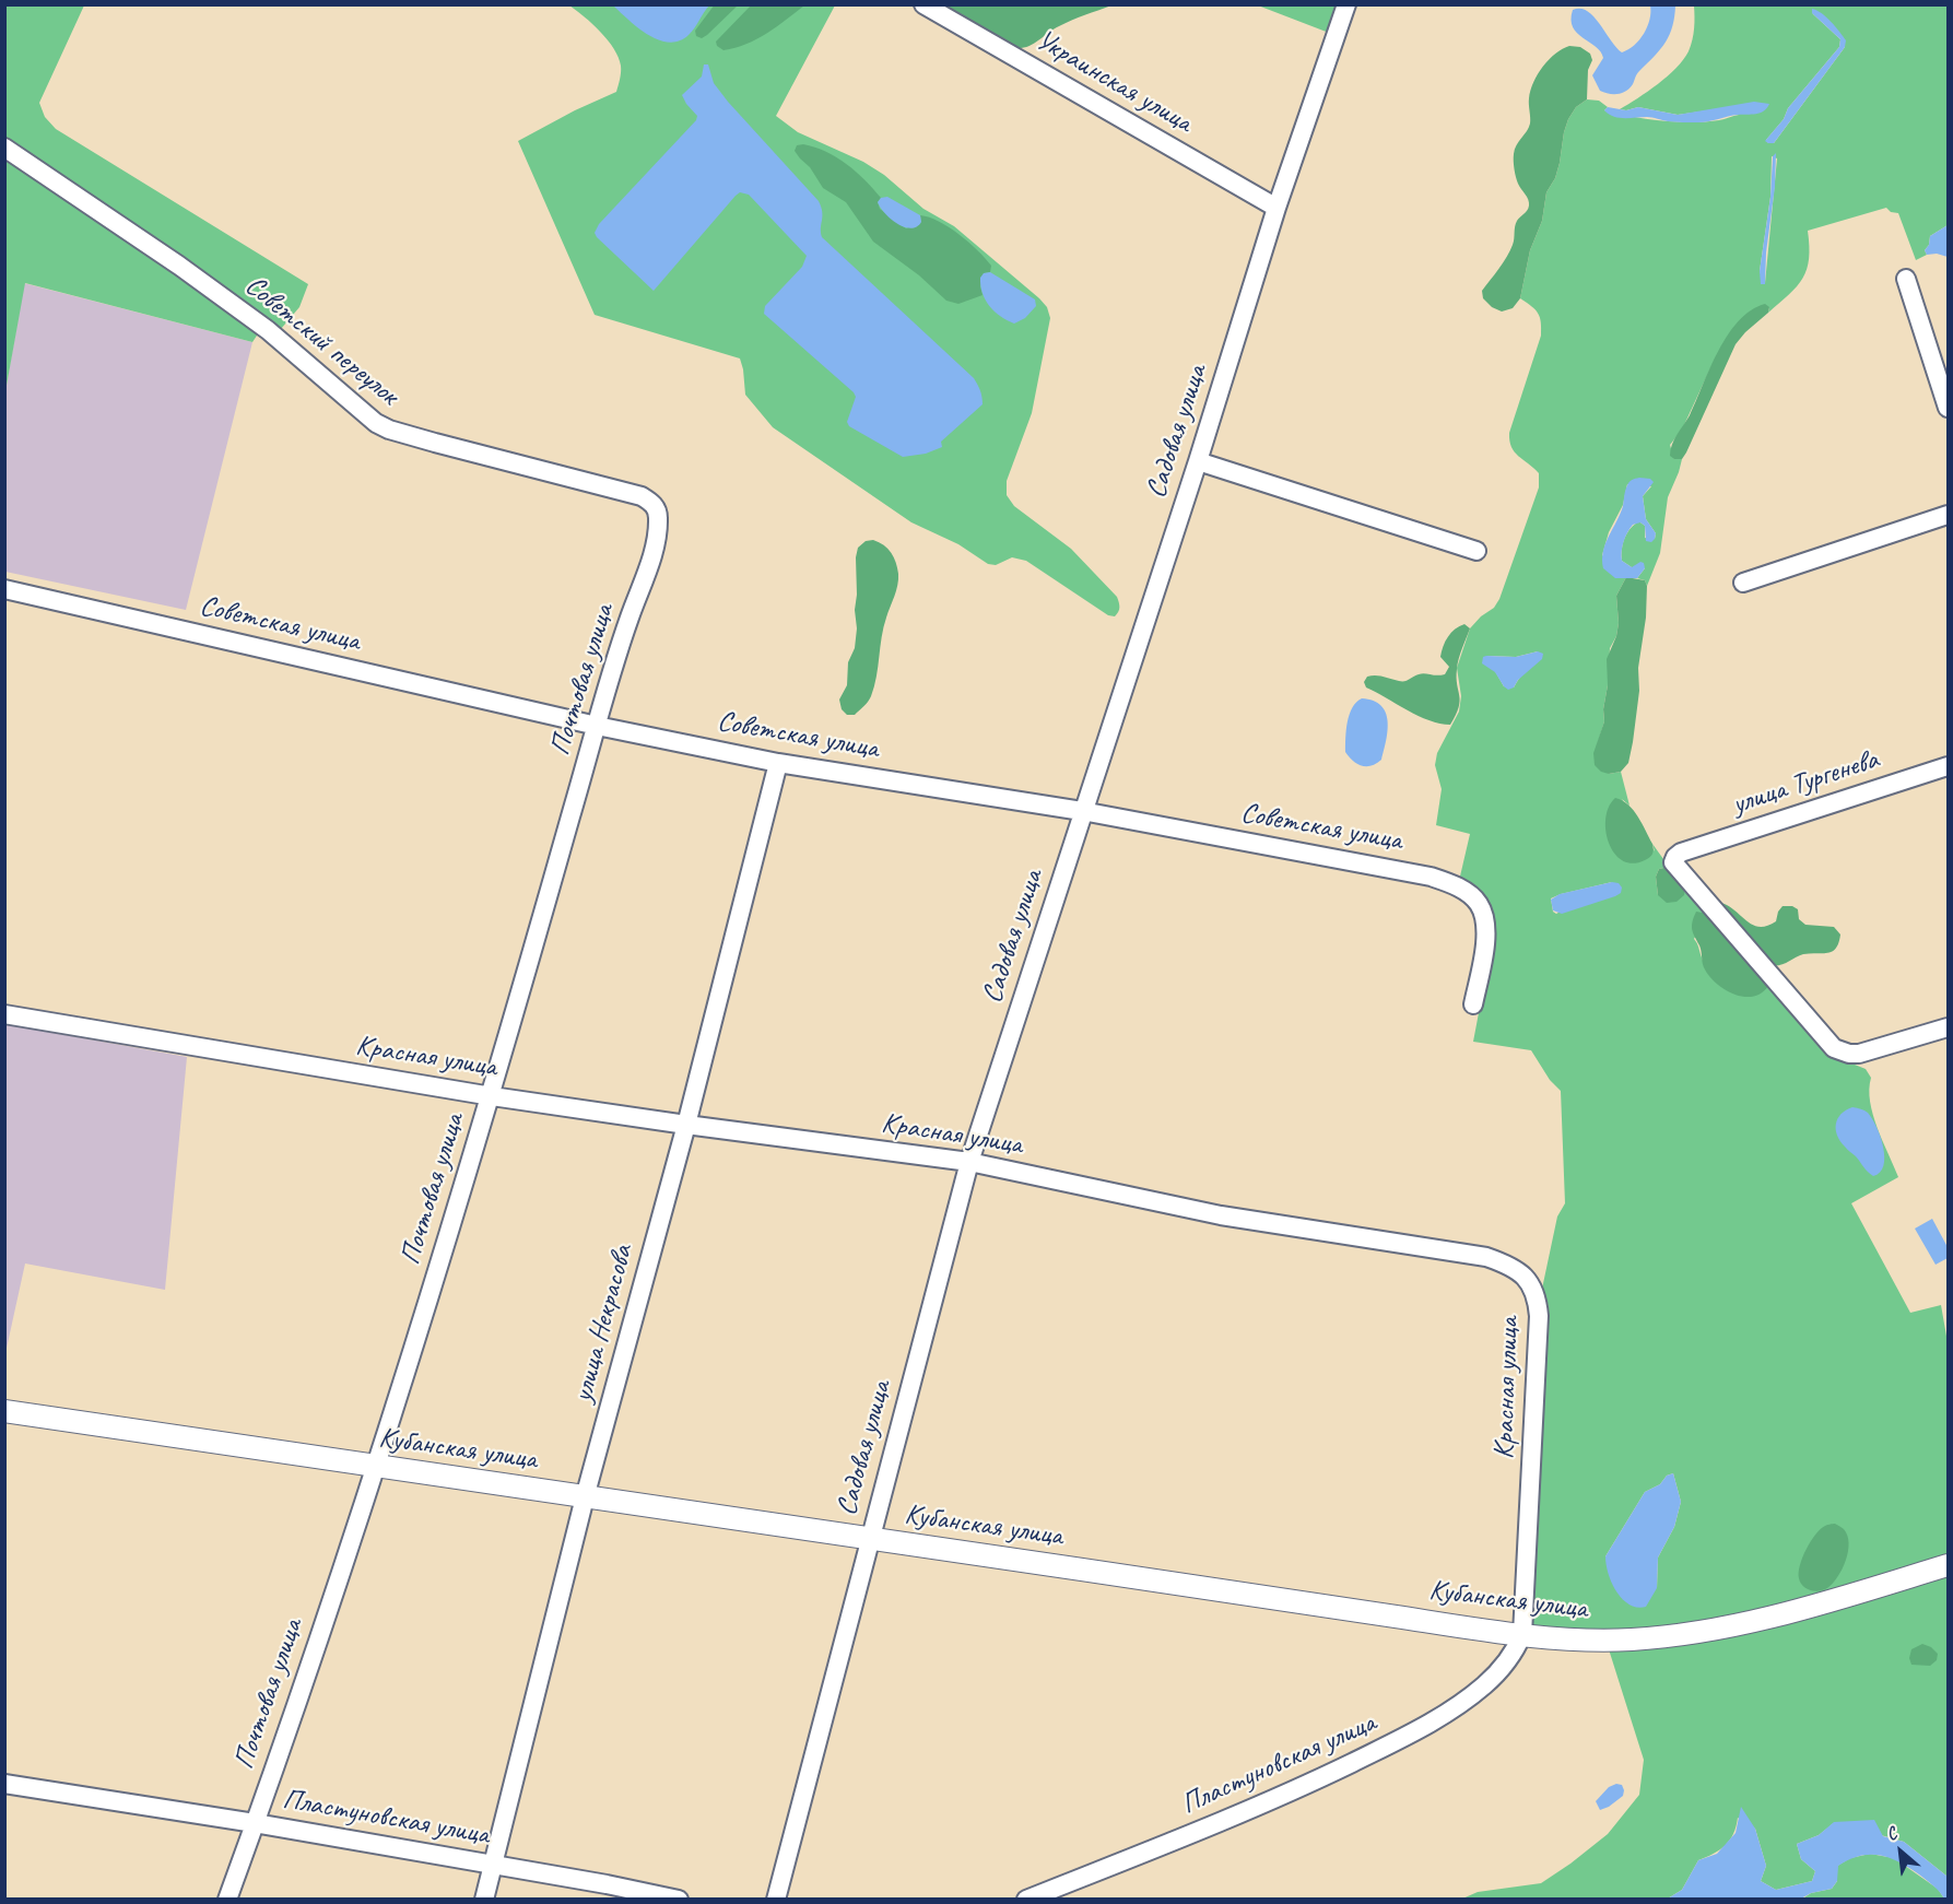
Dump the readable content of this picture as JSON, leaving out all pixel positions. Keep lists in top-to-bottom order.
{
  "streets": {
    "street": [
      "Украинская улица",
      "Советский переулок",
      "Садовая улица",
      "Советская улица",
      "Почтовая улица",
      "улица Тургенева",
      "Красная улица",
      "улица Некрасова",
      "Кубанская улица",
      "Пластуновская улица"
    ]
  },
  "crossings": [
    ["Украинская улица", "Садовая улица"],
    ["Советский переулок", "Почтовая улица"],
    ["Садовая улица", "Советская улица"],
    ["Садовая улица", "Красная улица"],
    ["Садовая улица", "Кубанская улица"],
    ["Советская улица", "Почтовая улица"],
    ["Советская улица", "улица Некрасова"],
    ["Почтовая улица", "Красная улица"],
    ["Почтовая улица", "Кубанская улица"],
    ["Почтовая улица", "Пластуновская улица"],
    ["Красная улица", "улица Некрасова"],
    ["Красная улица", "Кубанская улица"],
    ["Красная улица", "Пластуновская улица"],
    ["улица Некрасова", "Кубанская улица"],
    ["улица Некрасова", "Пластуновская улица"],
    ["Кубанская улица", "Пластуновская улица"]
  ],
  "north": "top left"
}
